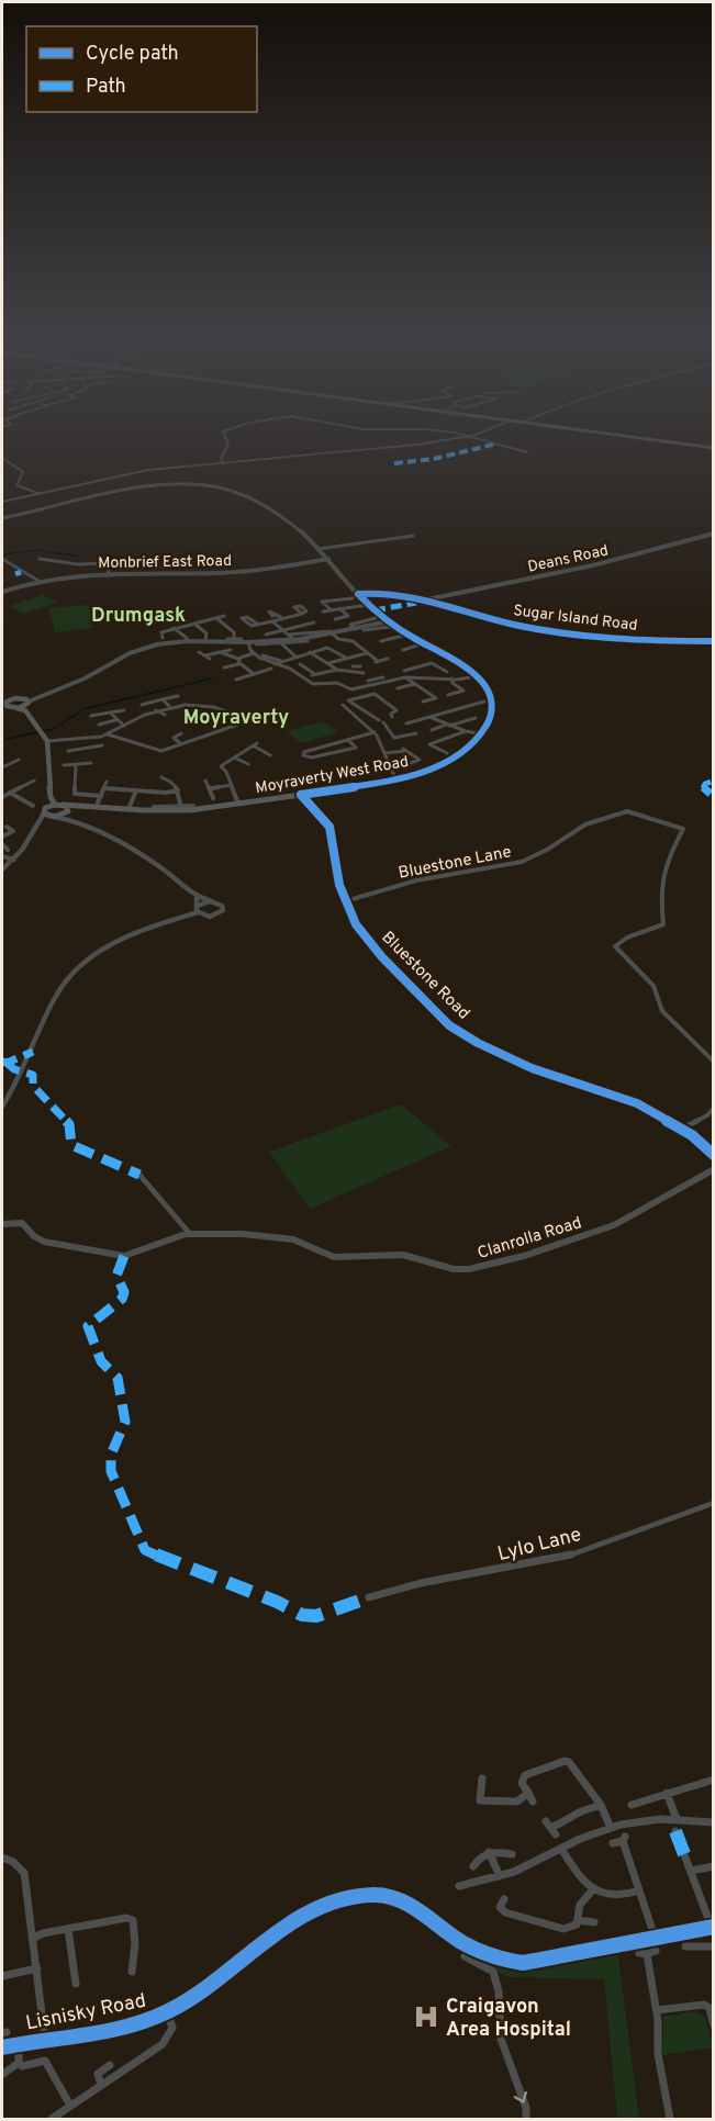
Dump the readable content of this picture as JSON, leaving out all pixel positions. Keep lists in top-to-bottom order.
{
  "streets": {
    "main road": ["Moyraverty West Road", "Bluestone Road"],
    "street": [
      "Deans Road",
      "Monbrief East Road",
      "Sugar Island Road",
      "Bluestone Lane",
      "Clanrolla Road",
      "Lylo Lane",
      "Lisnisky Road"
    ]
  },
  "crossings": [
    ["Deans Road", "Sugar Island Road"],
    ["Moyraverty West Road", "Bluestone Road"],
    ["Bluestone Lane", "Bluestone Road"]
  ],
  "districts": ["Drumgask", "Moyraverty"],
  "places": {
    "hospital": ["Craigavon Area Hospital"]
  },
  "legend": ["Cycle path", "Path"]
}
